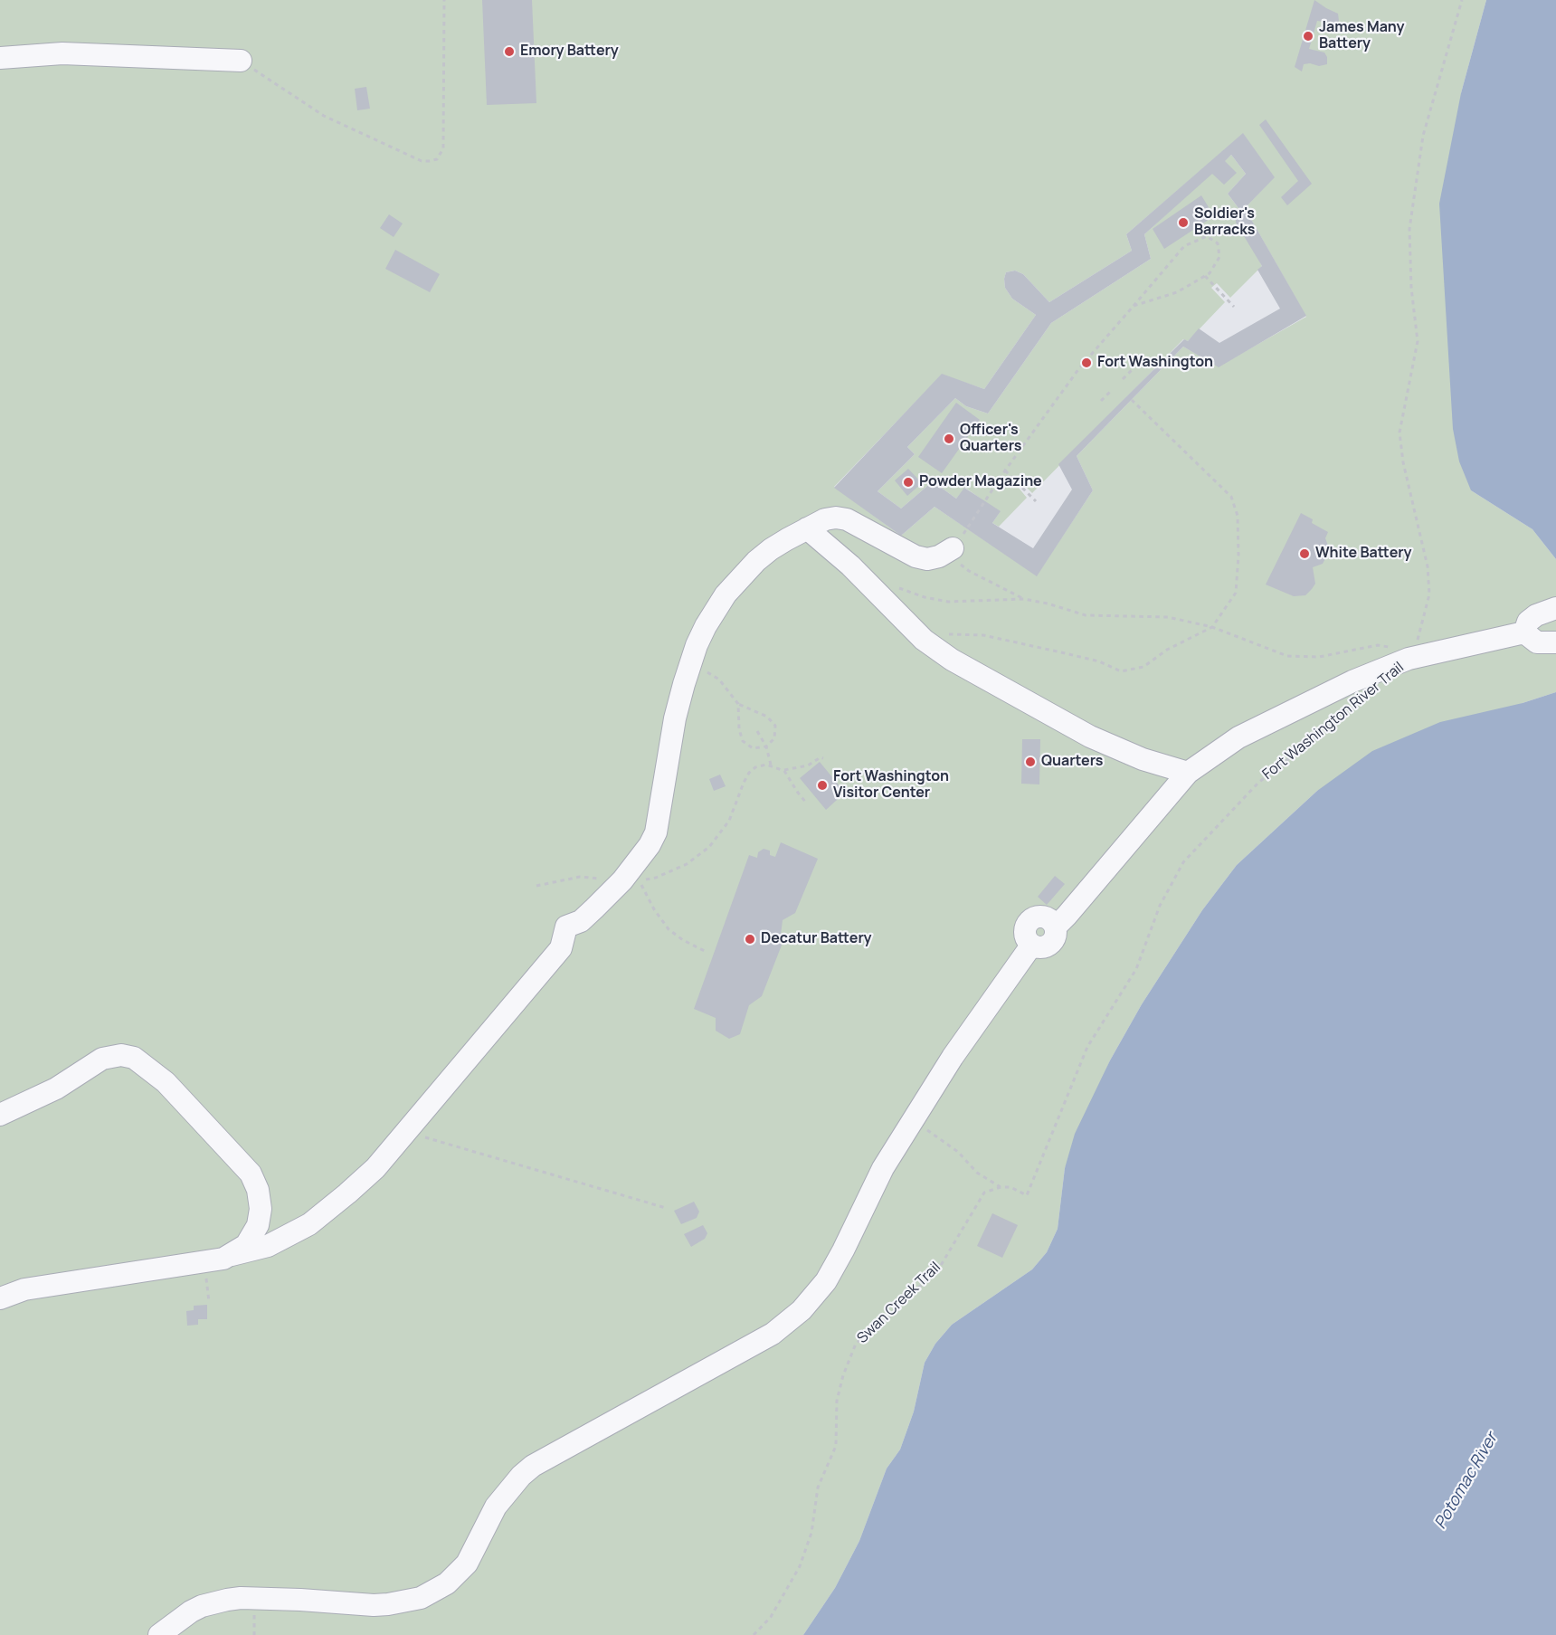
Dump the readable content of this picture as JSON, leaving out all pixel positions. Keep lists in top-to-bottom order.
{
  "streets": {
    "path": ["Fort Washington River Trail", "Swan Creek Trail"]
  },
  "crossings": [
    ["Fort Washington River Trail", "Swan Creek Trail"]
  ],
  "water": ["Potomac River"],
  "places": [
    "James Many Battery",
    "Emory Battery",
    "Soldier's Barracks",
    "Fort Washington",
    "Officer's Quarters",
    "Powder Magazine",
    "White Battery",
    "Quarters",
    "Fort Washington Visitor Center",
    "Decatur Battery"
  ]
}
